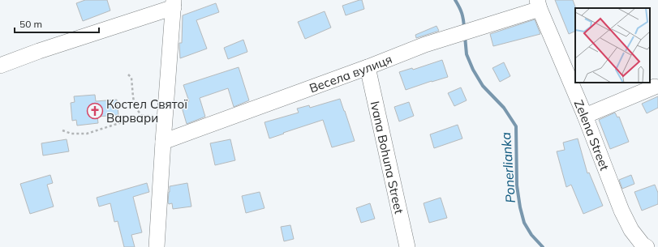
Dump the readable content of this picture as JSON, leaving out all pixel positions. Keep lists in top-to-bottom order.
{
  "streets": {
    "street": ["Весела вулиця", "Zelena Street", "Ivana Bohuna Street"]
  },
  "crossings": [
    ["Весела вулиця", "Zelena Street"],
    ["Весела вулиця", "Ivana Bohuna Street"]
  ],
  "water": ["Ponerlianka"],
  "places": {
    "church": ["Костел Святої Варвари"]
  },
  "scale_bar": "50 m"
}
